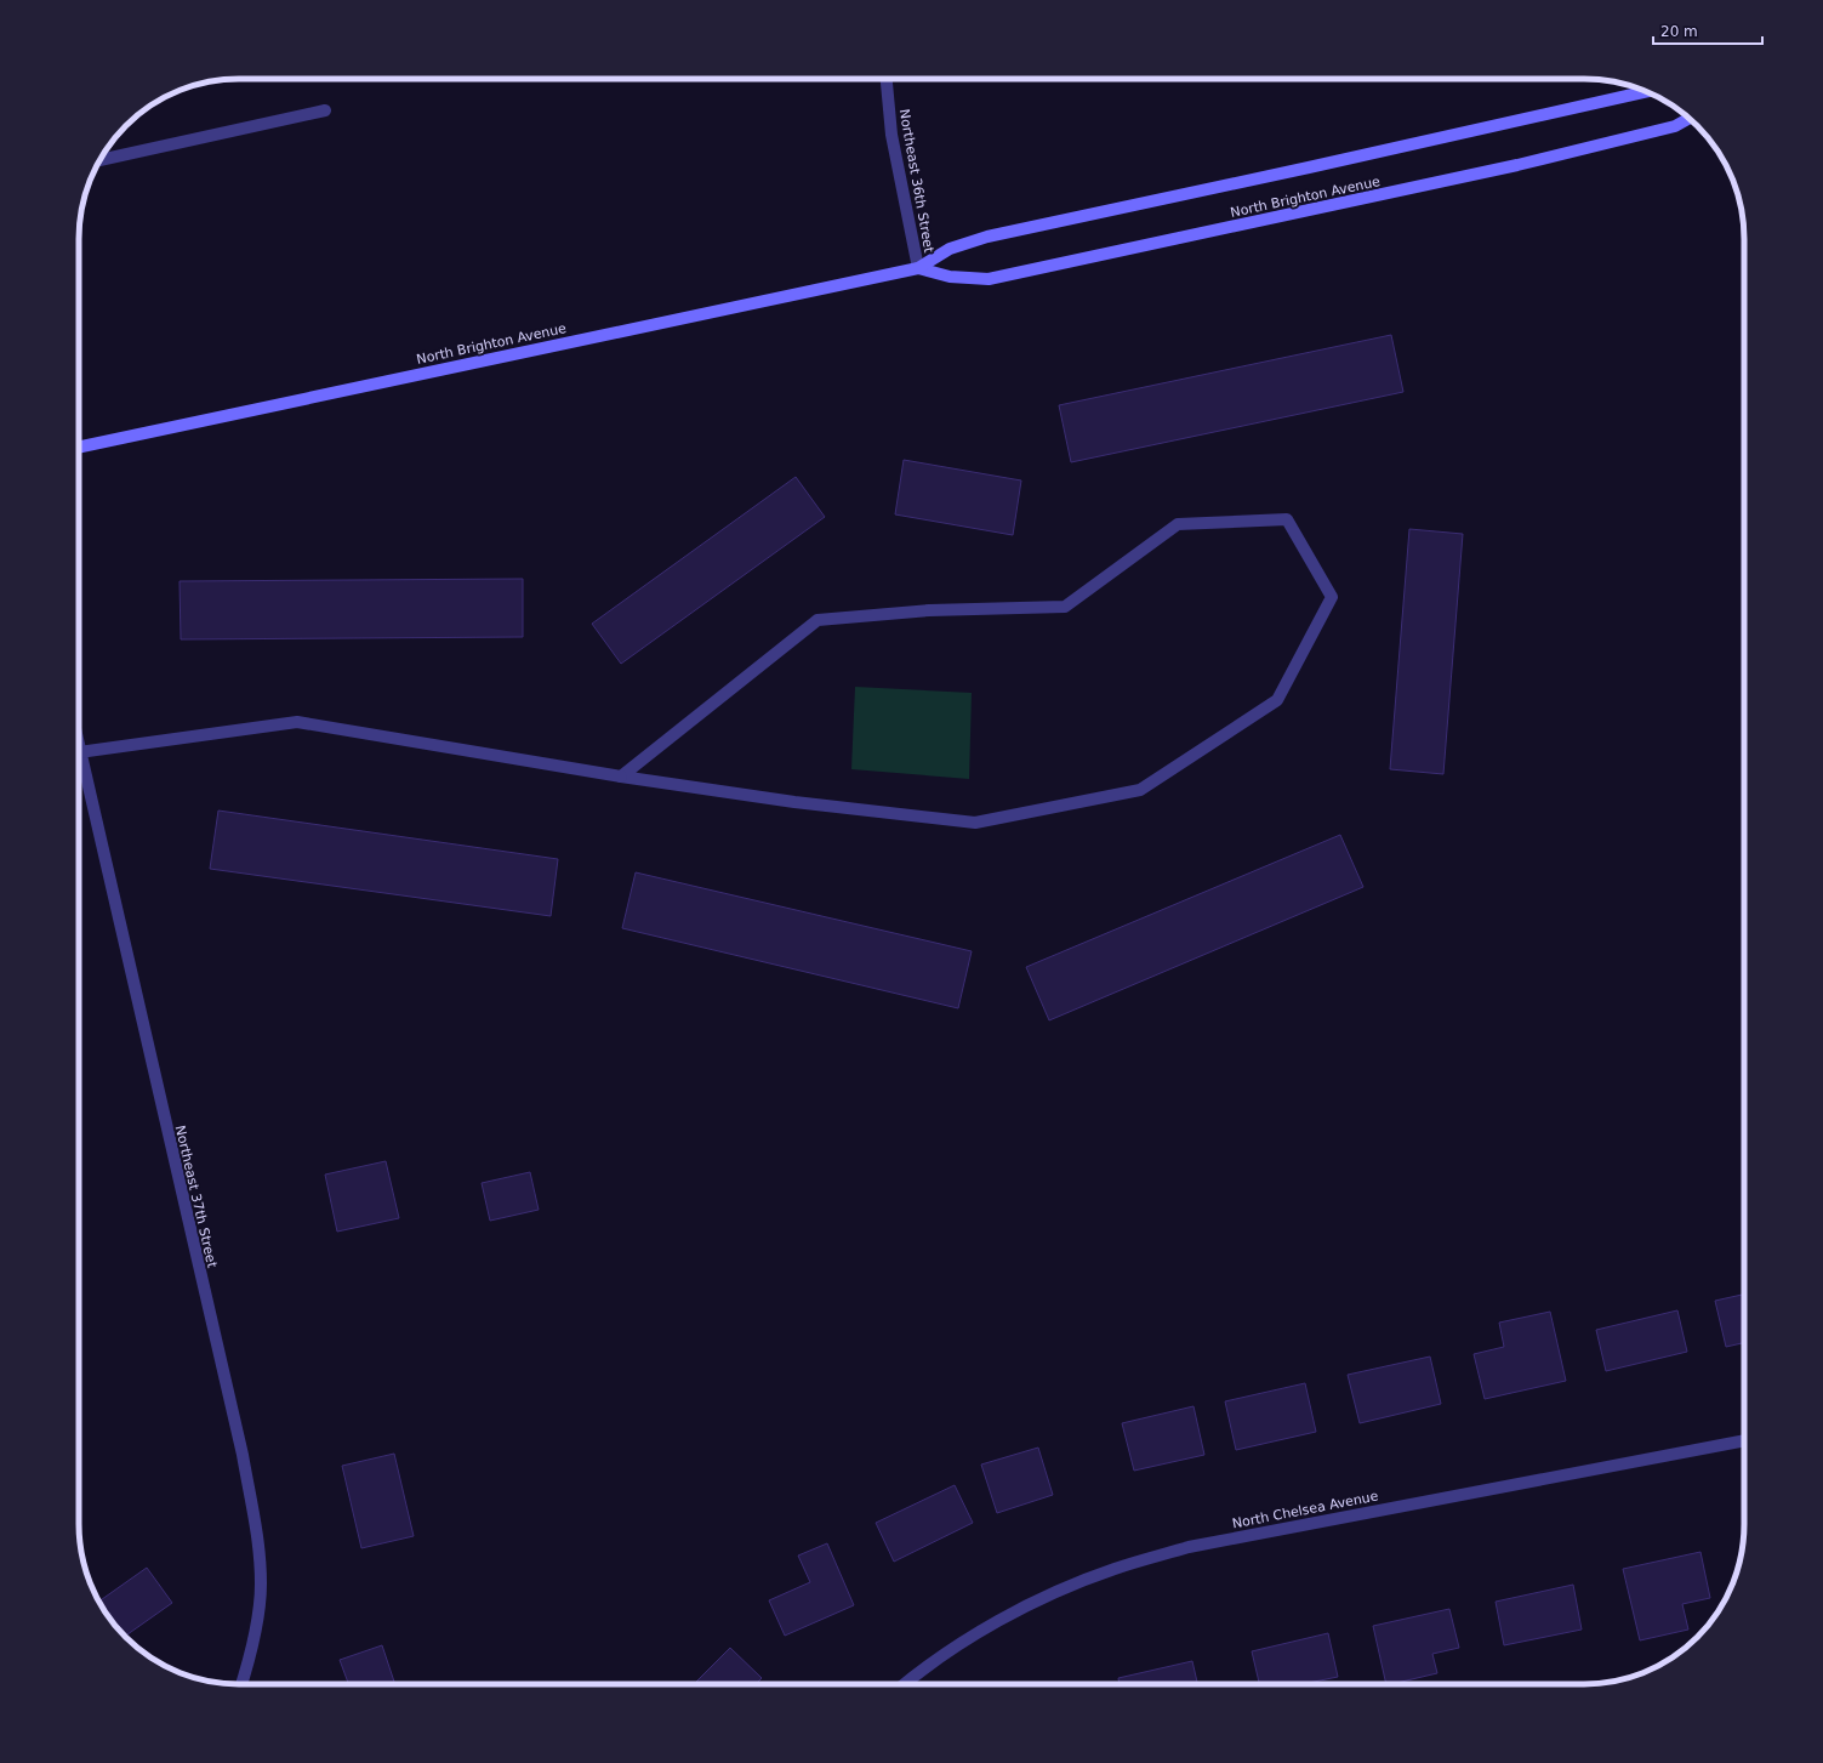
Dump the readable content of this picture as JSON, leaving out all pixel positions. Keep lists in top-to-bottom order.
{
  "streets": {
    "main road": ["North Brighton Avenue"],
    "street": ["Northeast 36th Street", "Northeast 37th Street", "North Chelsea Avenue"]
  },
  "crossings": [
    ["Northeast 36th Street", "North Brighton Avenue"]
  ],
  "scale_bar": "20 m"
}
